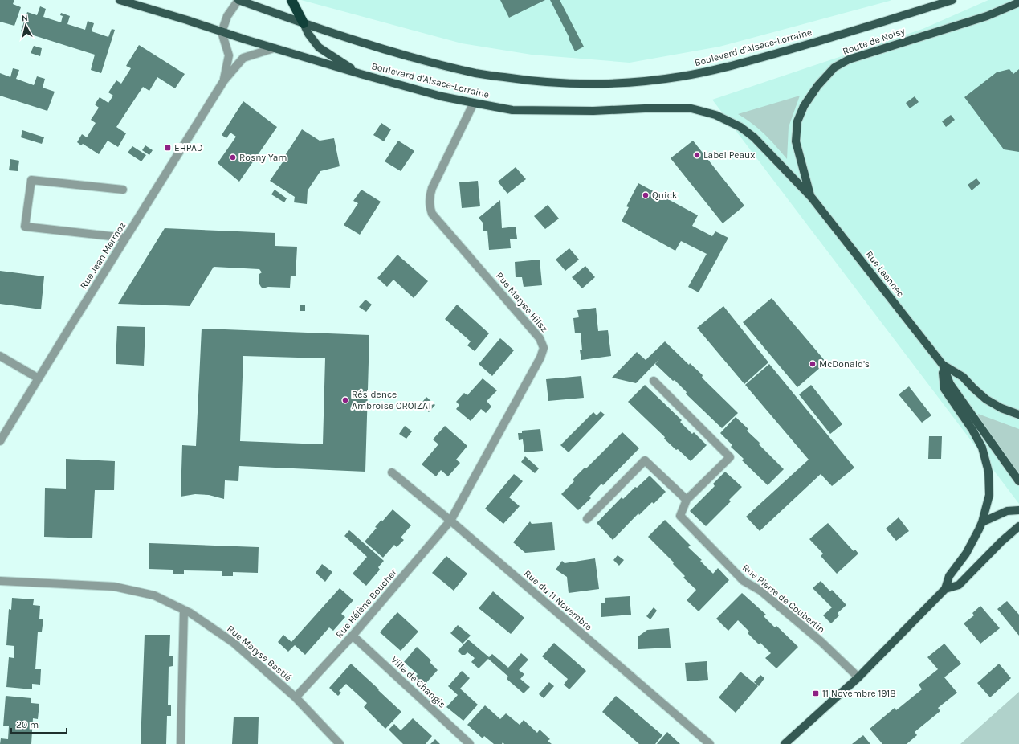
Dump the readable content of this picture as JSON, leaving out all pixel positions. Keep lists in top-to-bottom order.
{
  "streets": {
    "main road": ["Route de Noisy", "Boulevard d'Alsace-Lorraine", "Rue Laennec"],
    "street": [
      "Rue Jean Mermoz",
      "Rue Maryse Hilsz",
      "Rue Pierre de Coubertin",
      "Rue du 11 Novembre",
      "Rue Hélène Boucher",
      "Rue Maryse Bastié",
      "Villa de Changis"
    ]
  },
  "crossings": [
    ["Route de Noisy", "Boulevard d'Alsace-Lorraine"],
    ["Route de Noisy", "Rue Laennec"],
    ["Boulevard d'Alsace-Lorraine", "Rue Jean Mermoz"],
    ["Boulevard d'Alsace-Lorraine", "Rue Laennec"],
    ["Boulevard d'Alsace-Lorraine", "Rue Maryse Hilsz"],
    ["Rue Maryse Hilsz", "Rue du 11 Novembre"],
    ["Rue Maryse Hilsz", "Rue Hélène Boucher"],
    ["Rue du 11 Novembre", "Rue Hélène Boucher"],
    ["Rue Hélène Boucher", "Rue Maryse Bastié"],
    ["Rue Hélène Boucher", "Villa de Changis"]
  ],
  "places": {
    "transit": ["EHPAD", "11 Novembre 1918"],
    "other": [
      "Label Peaux",
      "Rosny Yam",
      "Quick",
      "McDonald's",
      "Résidence Ambroise CROIZAT"
    ]
  },
  "scale_bar": "20 m",
  "north": "top"
}
